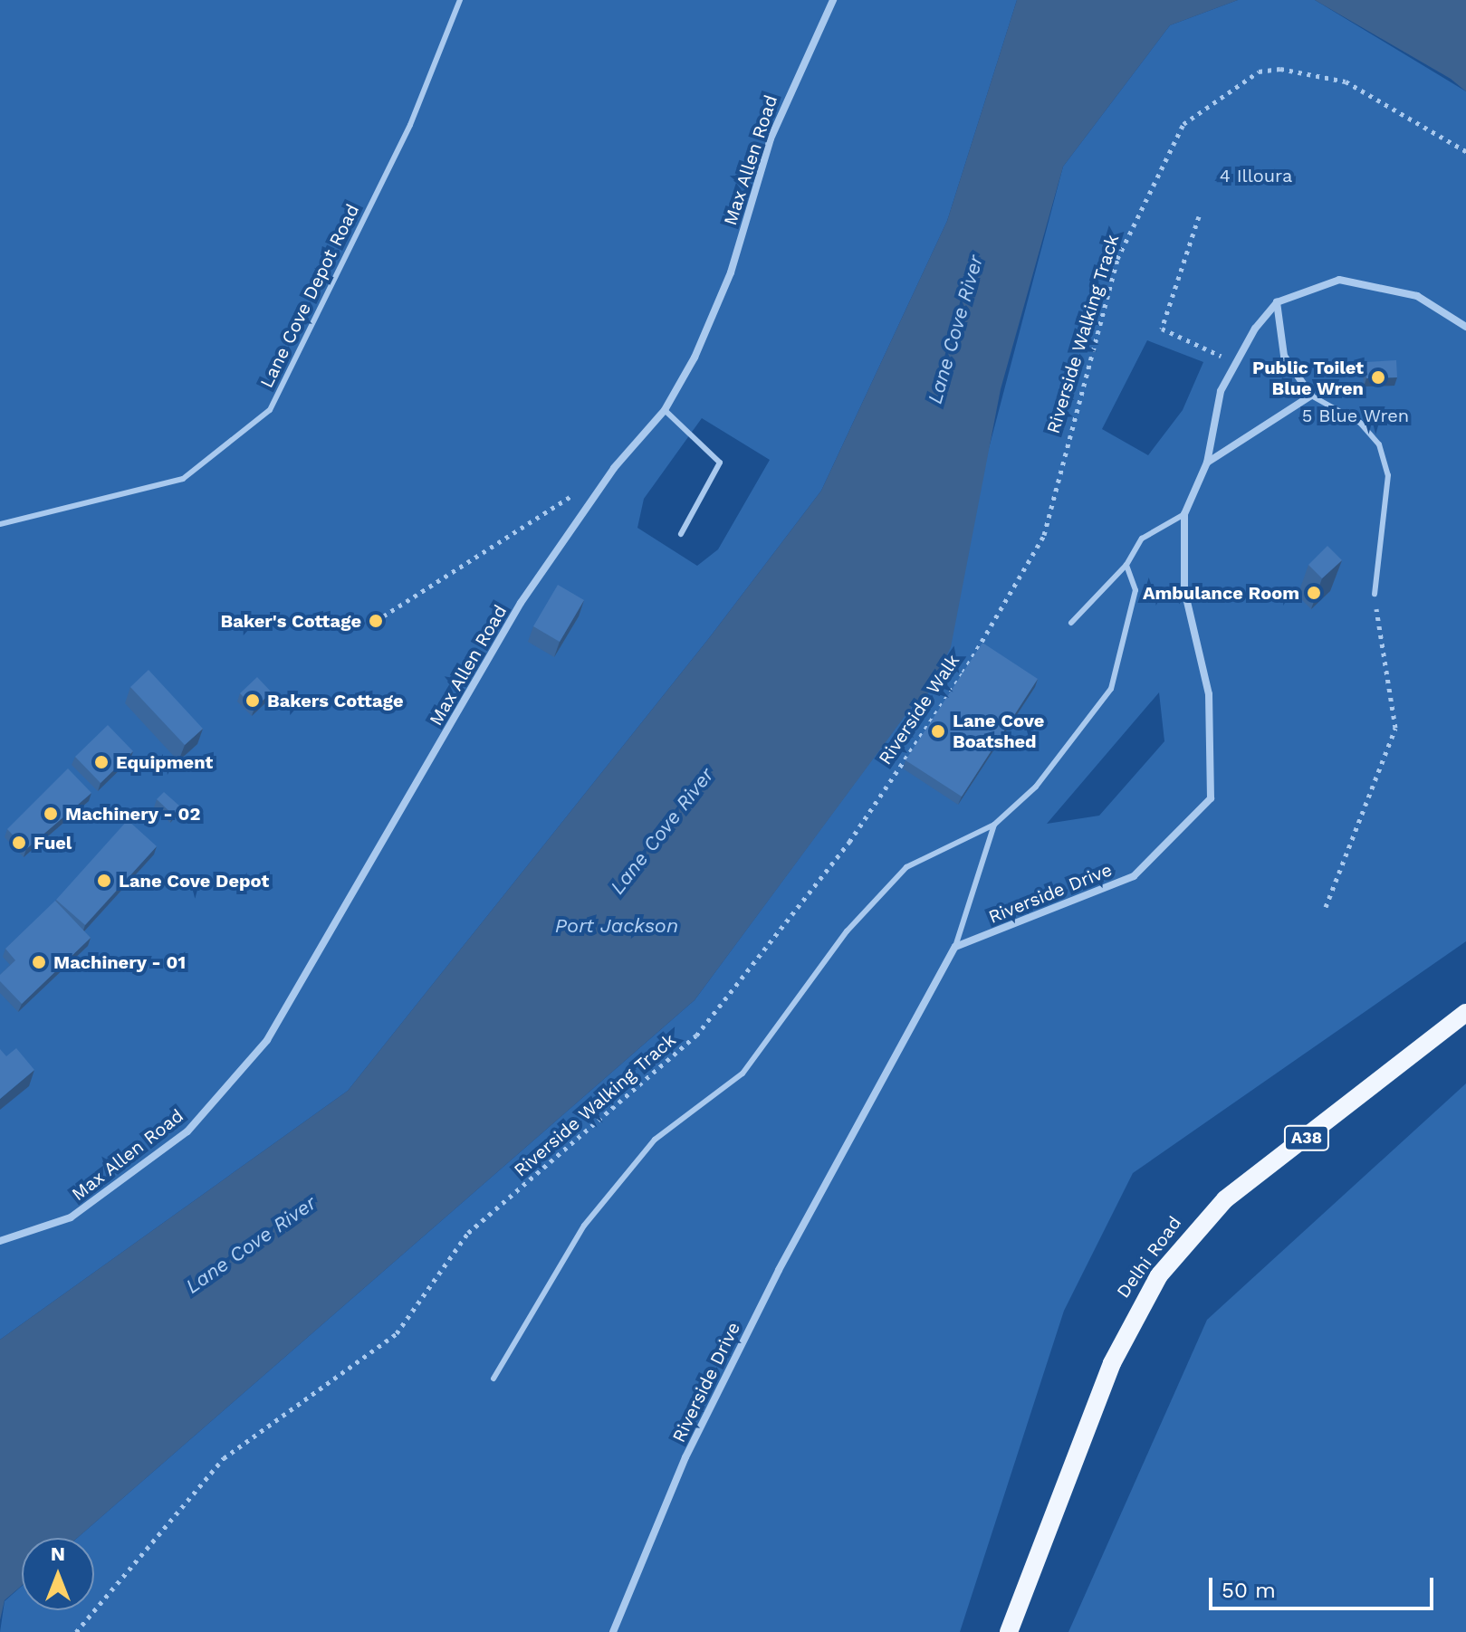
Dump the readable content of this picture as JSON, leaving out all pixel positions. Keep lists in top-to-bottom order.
{
  "streets": {
    "main road": ["A38", "Delhi Road"],
    "street": ["Max Allen Road", "Riverside Drive"],
    "lane": ["Lane Cove Depot Road"],
    "path": ["Riverside Walking Track", "Riverside Walk"]
  },
  "crossings": [
    ["Riverside Walking Track", "Riverside Walk"]
  ],
  "water": ["Lane Cove River", "Port Jackson"],
  "parks": ["4 Illoura", "5 Blue Wren"],
  "places": [
    "Public Toilet Blue Wren",
    "Ambulance Room",
    "Baker's Cottage",
    "Bakers Cottage",
    "Lane Cove Boatshed",
    "Equipment",
    "Machinery - 02",
    "Fuel",
    "Lane Cove Depot",
    "Machinery - 01"
  ],
  "scale_bar": "50 m",
  "north": "top"
}
